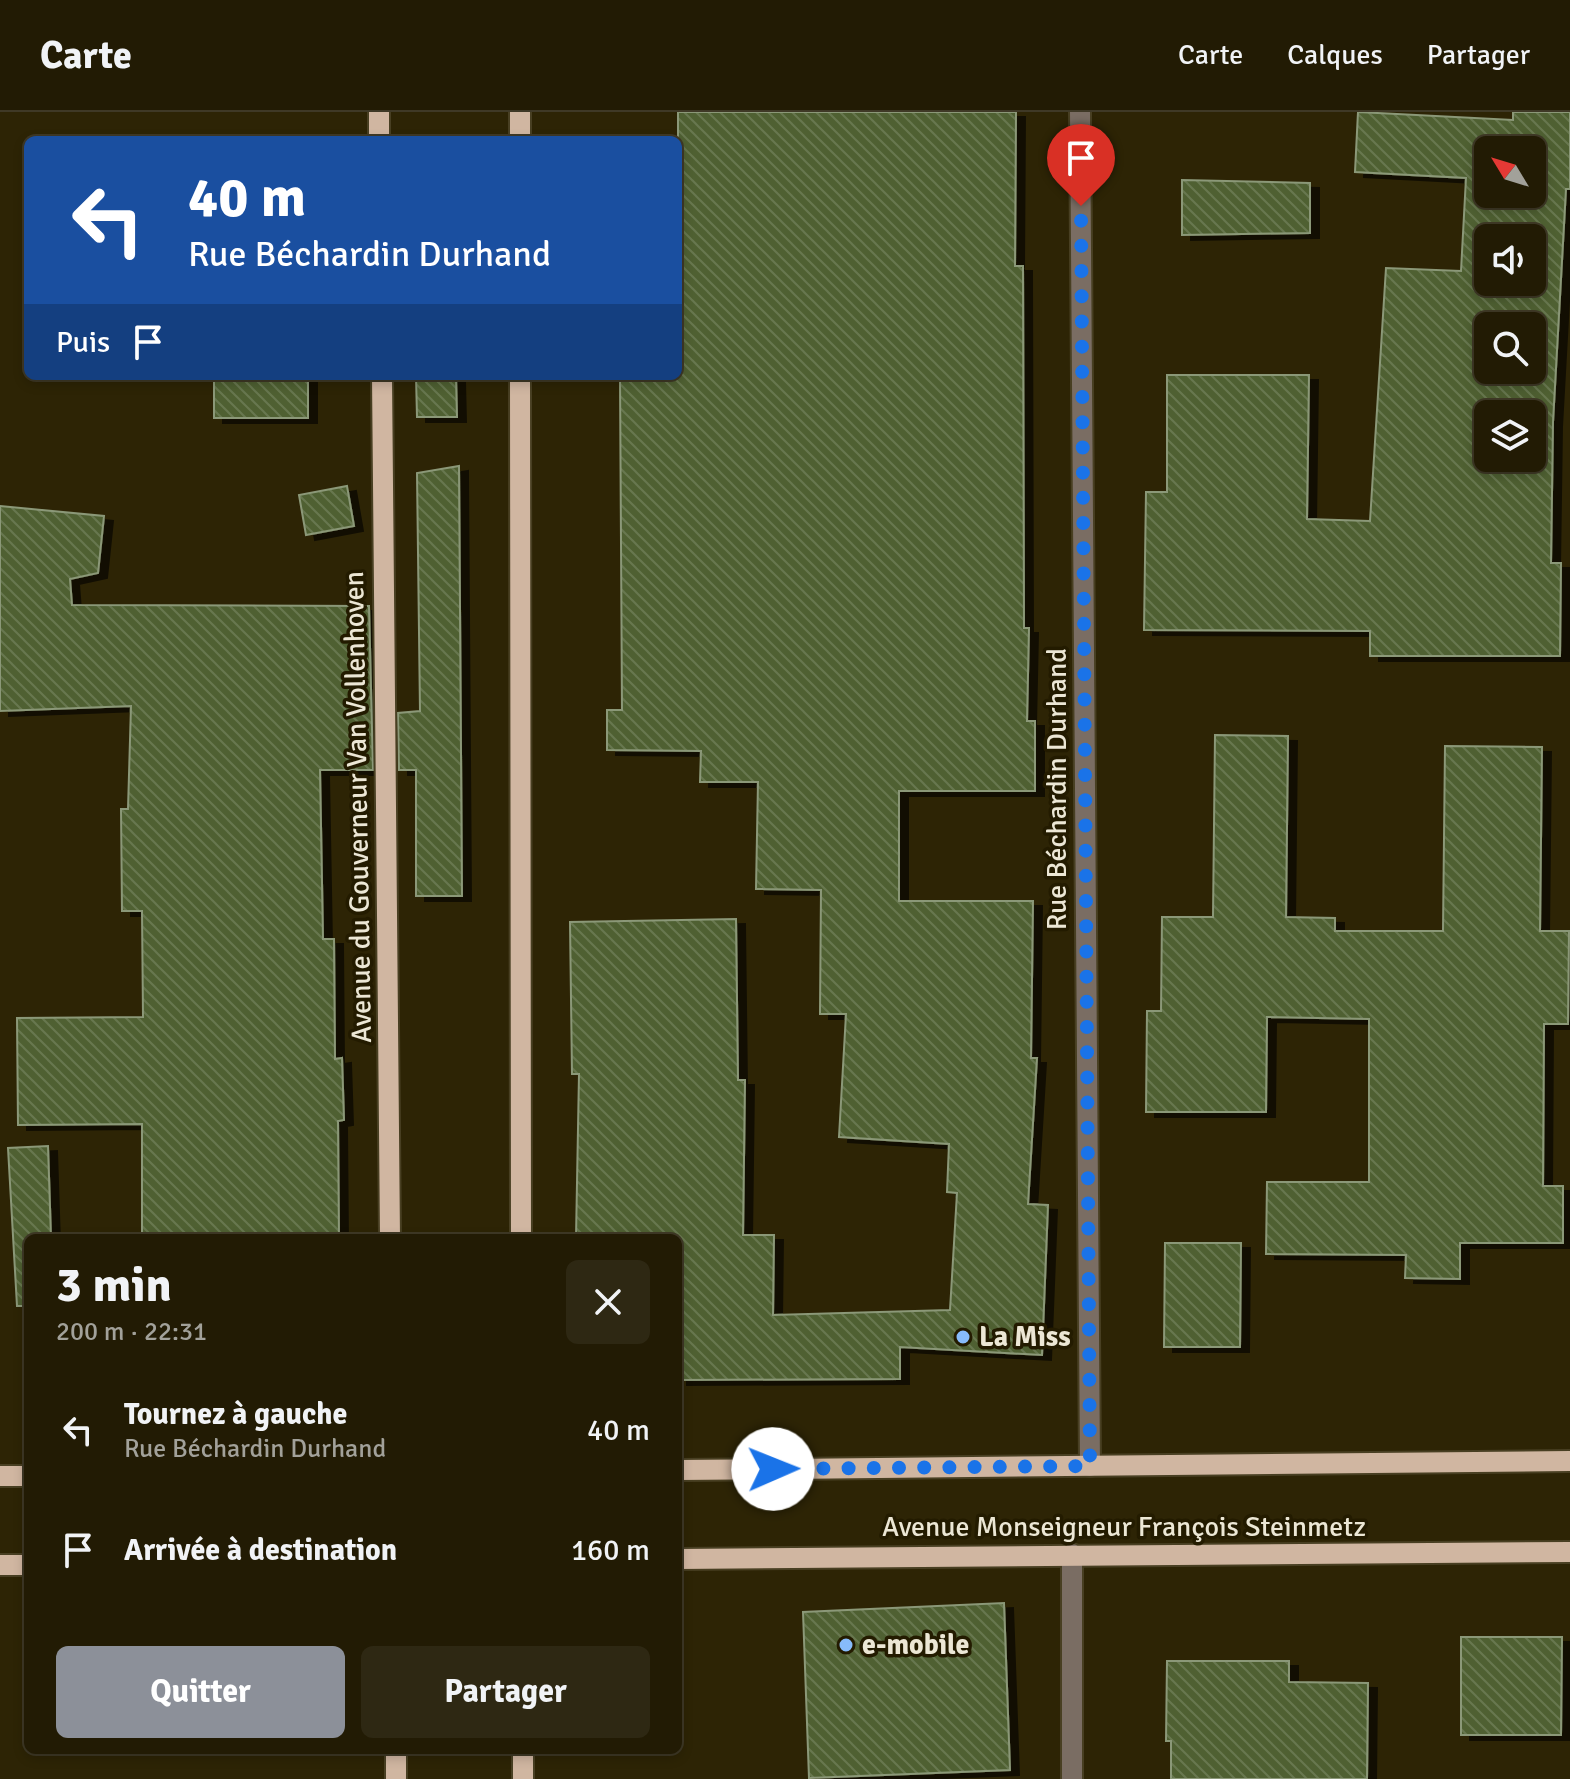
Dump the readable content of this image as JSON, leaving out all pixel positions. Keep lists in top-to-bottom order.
{
  "streets": {
    "main road": ["Avenue du Gouverneur Van Vollenhoven", "Avenue Monseigneur François Steinmetz"],
    "street": ["Rue Béchardin Durhand"]
  },
  "places": ["La Miss", "e-mobile"],
  "north": "top left",
  "page": {
    "header": "Carte",
    "nav": ["Carte", "Calques", "Partager"],
    "turn": ["40 m", "Rue Béchardin Durhand"],
    "then": "Puis",
    "heading": ["3 min", "200 m · 22:31"],
    "list": [
      {
        "name": "Tournez à gauche",
        "note": "Rue Béchardin Durhand",
        "value": "40 m"
      },
      {
        "name": "Arrivée à destination",
        "value": "160 m"
      }
    ],
    "buttons": ["Quitter", "Partager"]
  }
}
